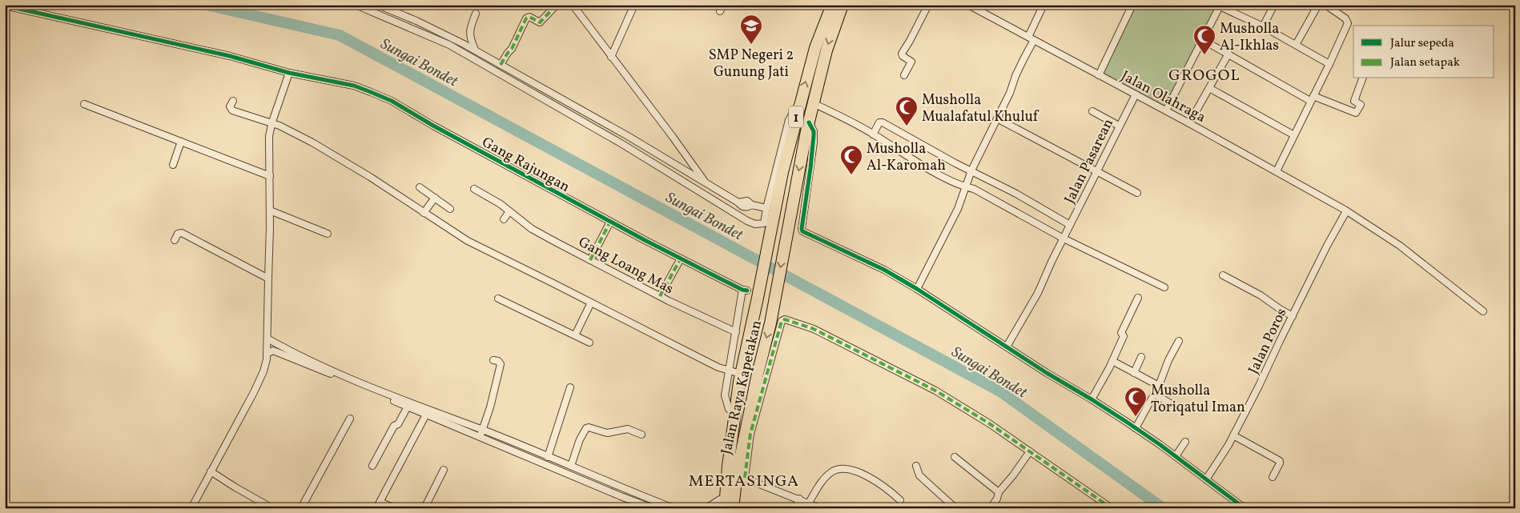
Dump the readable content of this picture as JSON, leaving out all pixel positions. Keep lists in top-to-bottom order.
{
  "streets": {
    "highway": ["1", "Jalan Raya Kapetakan"],
    "street": [
      "Jalan Olahraga",
      "Jalan Pasarean",
      "Gang Rajungan",
      "Gang Loang Mas",
      "Jalan Poros"
    ]
  },
  "crossings": [
    ["Jalan Olahraga", "Jalan Pasarean"],
    ["Jalan Olahraga", "Jalan Poros"],
    ["1", "Jalan Raya Kapetakan"],
    ["Gang Rajungan", "Gang Loang Mas"]
  ],
  "districts": ["GROGOL", "MERTASINGA"],
  "water": ["Sungai Bondet"],
  "places": {
    "school or university": ["SMP Negeri 2 Gunung Jati"],
    "mosque": [
      "Musholla Al-Ikhlas",
      "Musholla Mualafatul Khuluf",
      "Musholla Al-Karomah",
      "Musholla Toriqatul Iman"
    ]
  },
  "legend": ["Jalur sepeda", "Jalan setapak"]
}
